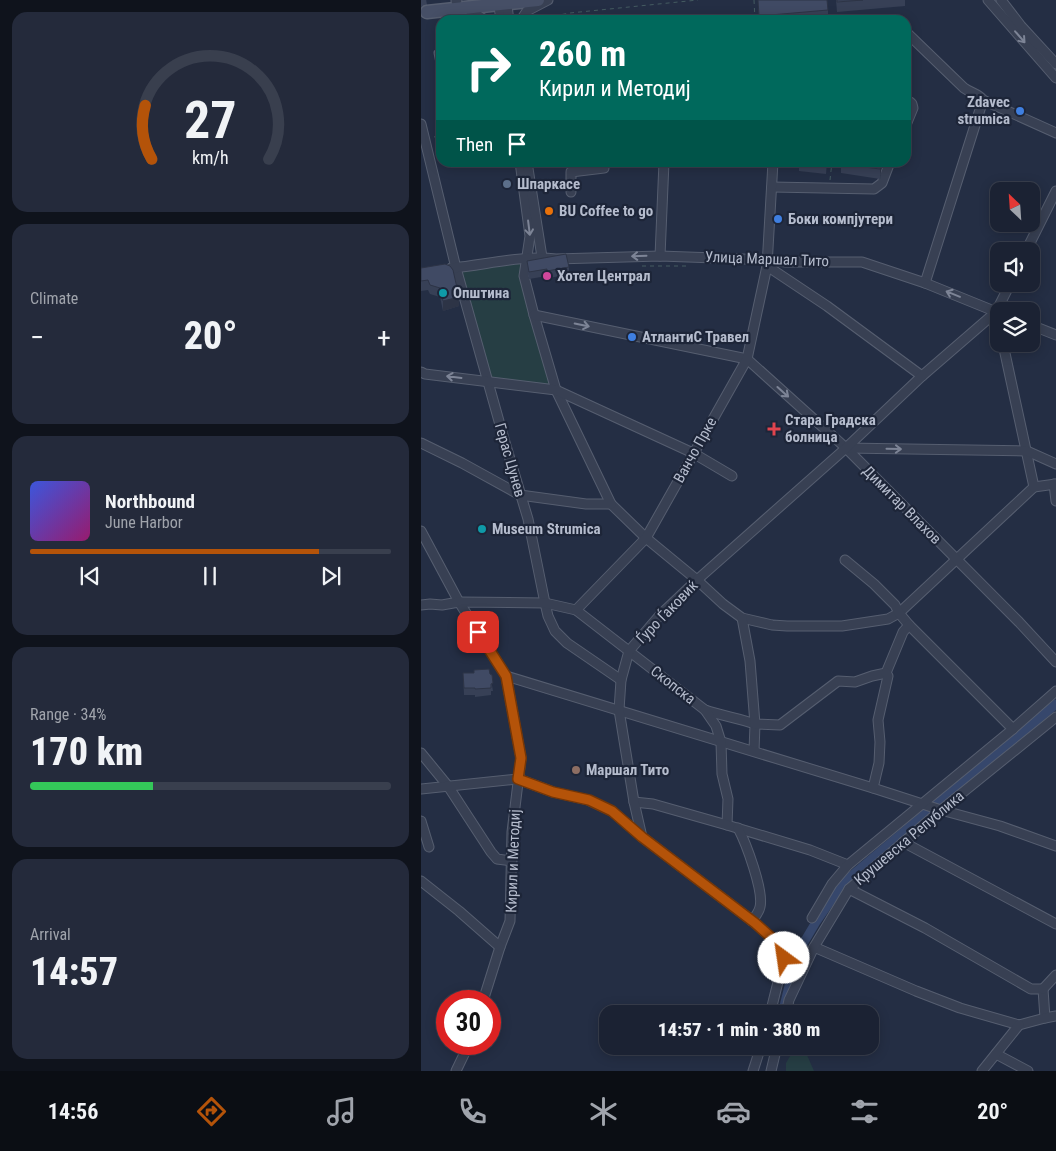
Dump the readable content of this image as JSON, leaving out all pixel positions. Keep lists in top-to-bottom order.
{
  "streets": {
    "street": [
      "Улица Маршал Тито",
      "Ванчо Прке",
      "Герас Цунев",
      "Димитар Влахов",
      "Ѓуро Ѓаковиќ",
      "Скопска",
      "Крушевска Република",
      "Кирил и Методиј"
    ]
  },
  "crossings": [
    ["Улица Маршал Тито", "Ванчо Прке"],
    ["Улица Маршал Тито", "Герас Цунев"],
    ["Ванчо Прке", "Димитар Влахов"],
    ["Ванчо Прке", "Скопска"],
    ["Герас Цунев", "Ѓуро Ѓаковиќ"],
    ["Герас Цунев", "Скопска"],
    ["Димитар Влахов", "Ѓуро Ѓаковиќ"],
    ["Ѓуро Ѓаковиќ", "Скопска"],
    ["Скопска", "Кирил и Методиј"]
  ],
  "places": {
    "other": [
      "Zdavec strumica",
      "Шпаркасе",
      "BU Coffee to go",
      "Боки компјутери",
      "Хотел Централ",
      "Општина",
      "АтлантиС Травел",
      "Museum Strumica",
      "Маршал Тито"
    ],
    "health": ["Стара Градска болница"]
  },
  "north": "top left",
  "page": {
    "turn": ["260 m", "Кирил и Методиј"],
    "then": "Then",
    "tile": [
      "Climate",
      ["Range · 34%", "170 km"],
      ["Arrival", "14:57"]
    ],
    "heat": ["−", "20°", "+"],
    "song": ["Northbound", "June Harbor"],
    "limit": "30",
    "trip": "14:57 · 1 min · 380 m",
    "tabs": ["14:56", "20°"],
    "gauge": ["27", "km/h"]
  }
}
